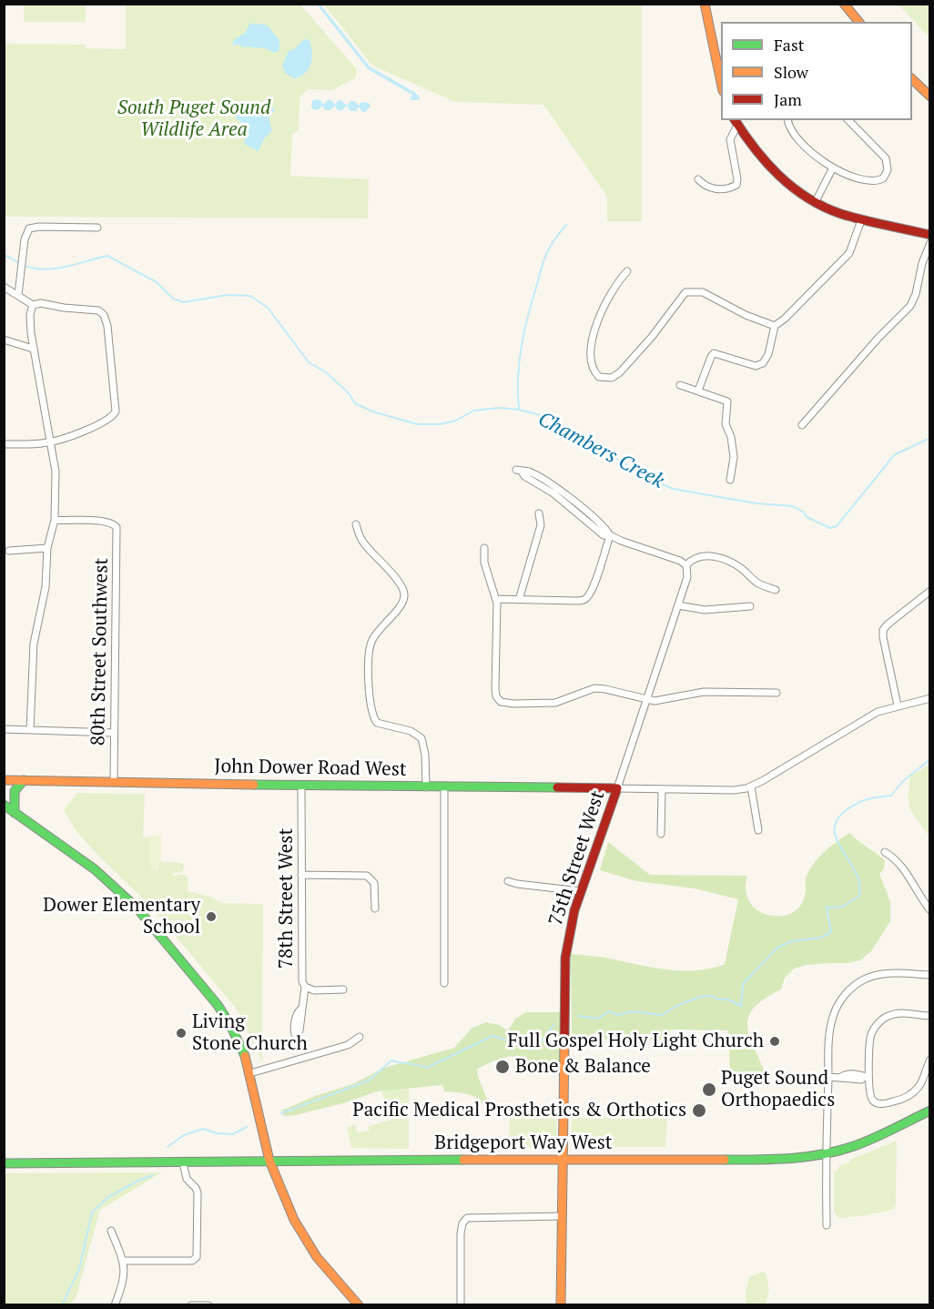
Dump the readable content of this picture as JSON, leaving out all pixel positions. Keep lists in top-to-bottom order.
{
  "streets": {
    "main road": ["John Dower Road West", "75th Street West", "Bridgeport Way West"],
    "street": ["80th Street Southwest", "78th Street West"]
  },
  "crossings": [
    ["80th Street Southwest", "John Dower Road West"],
    ["John Dower Road West", "75th Street West"],
    ["John Dower Road West", "78th Street West"],
    ["75th Street West", "Bridgeport Way West"]
  ],
  "water": ["Chambers Creek"],
  "parks": ["South Puget Sound Wildlife Area"],
  "places": [
    "Dower Elementary School",
    "Living Stone Church",
    "Full Gospel Holy Light Church",
    "Bone & Balance",
    "Puget Sound Orthopaedics",
    "Pacific Medical Prosthetics & Orthotics"
  ],
  "legend": ["Fast", "Slow", "Jam"]
}
